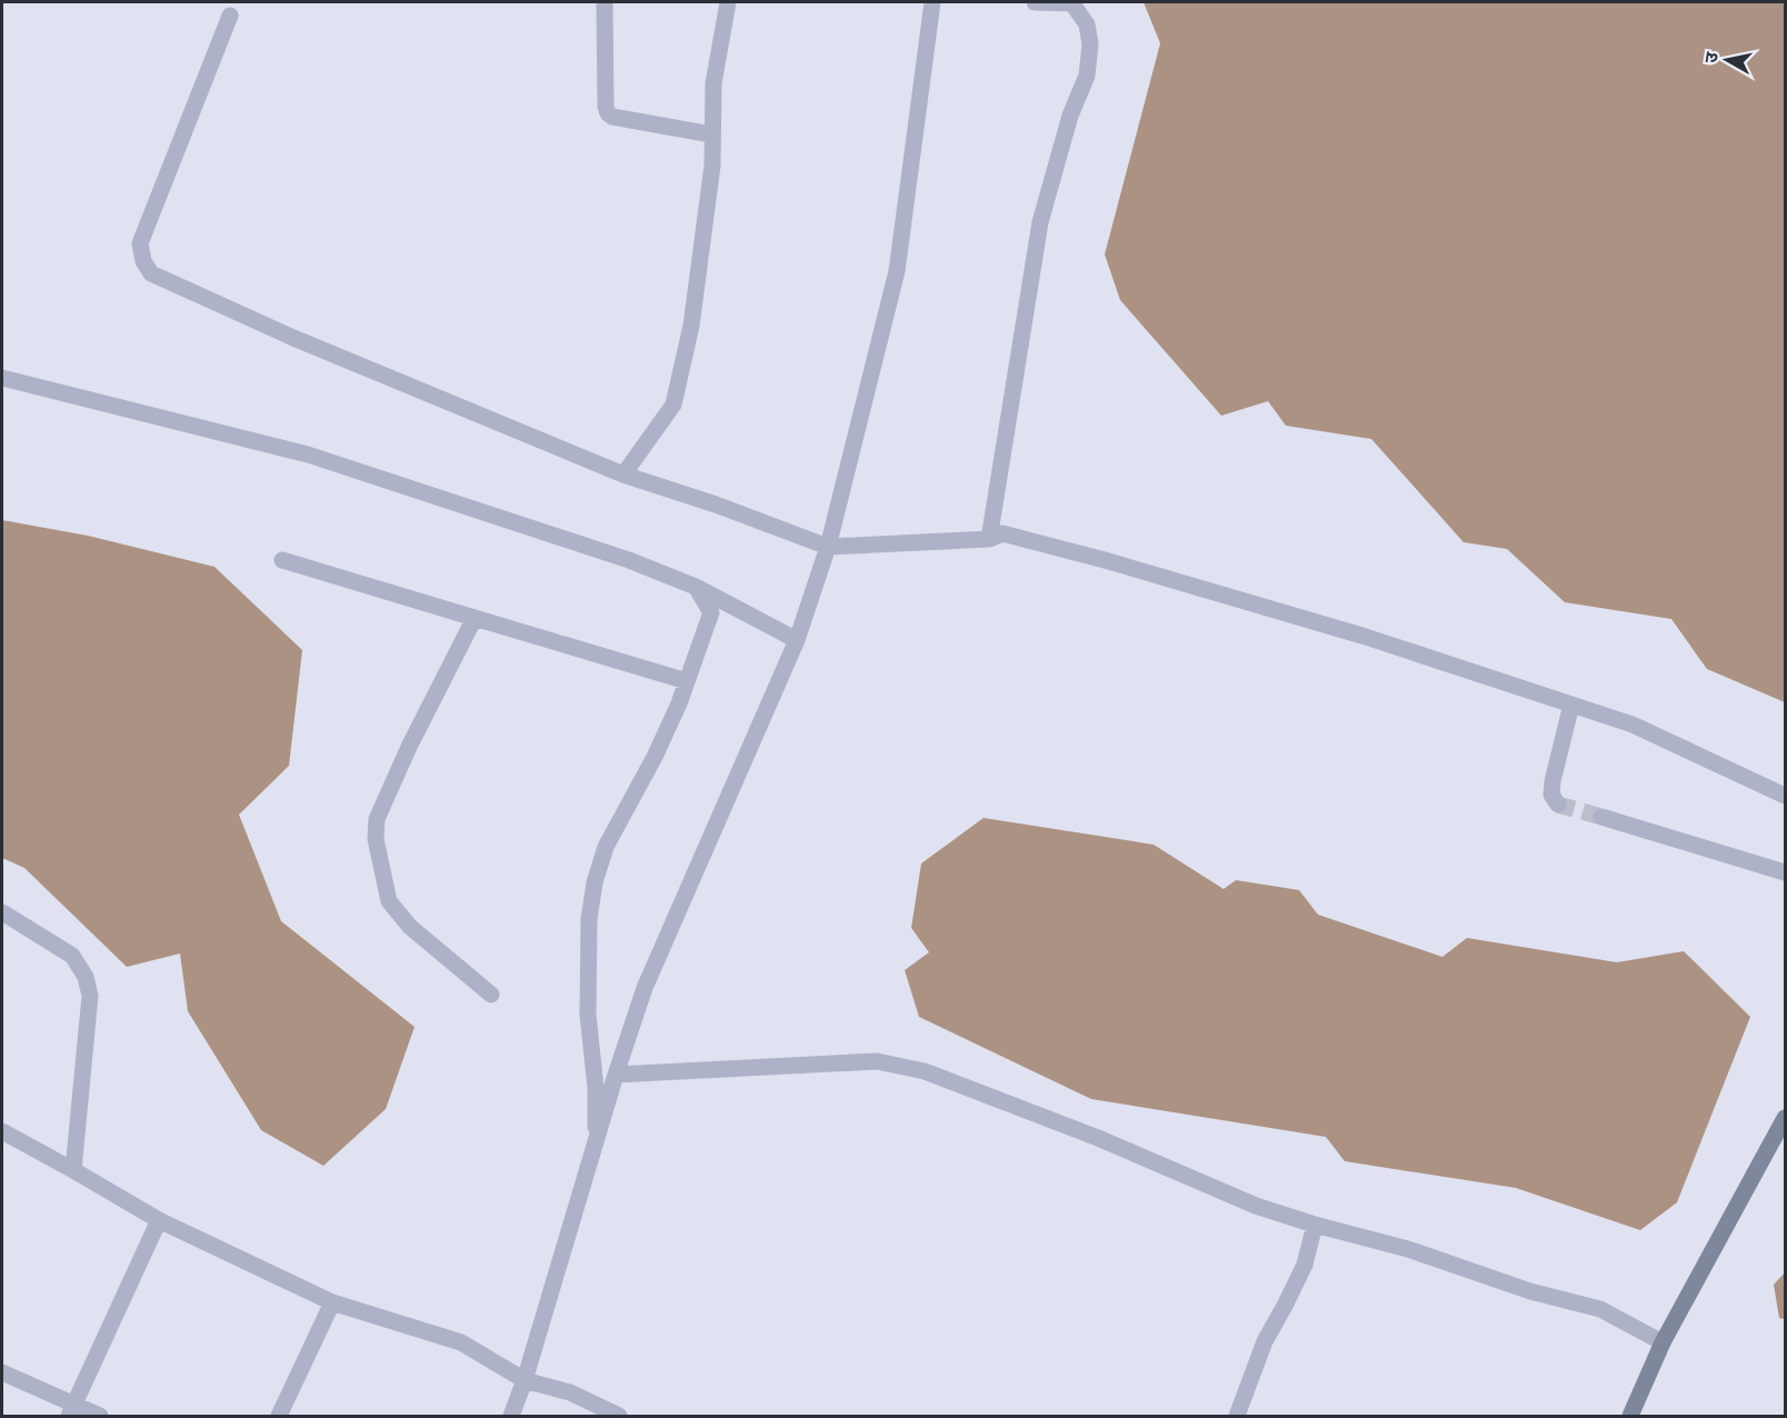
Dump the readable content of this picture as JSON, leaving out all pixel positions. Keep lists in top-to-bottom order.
{
  "north": "left"
}
